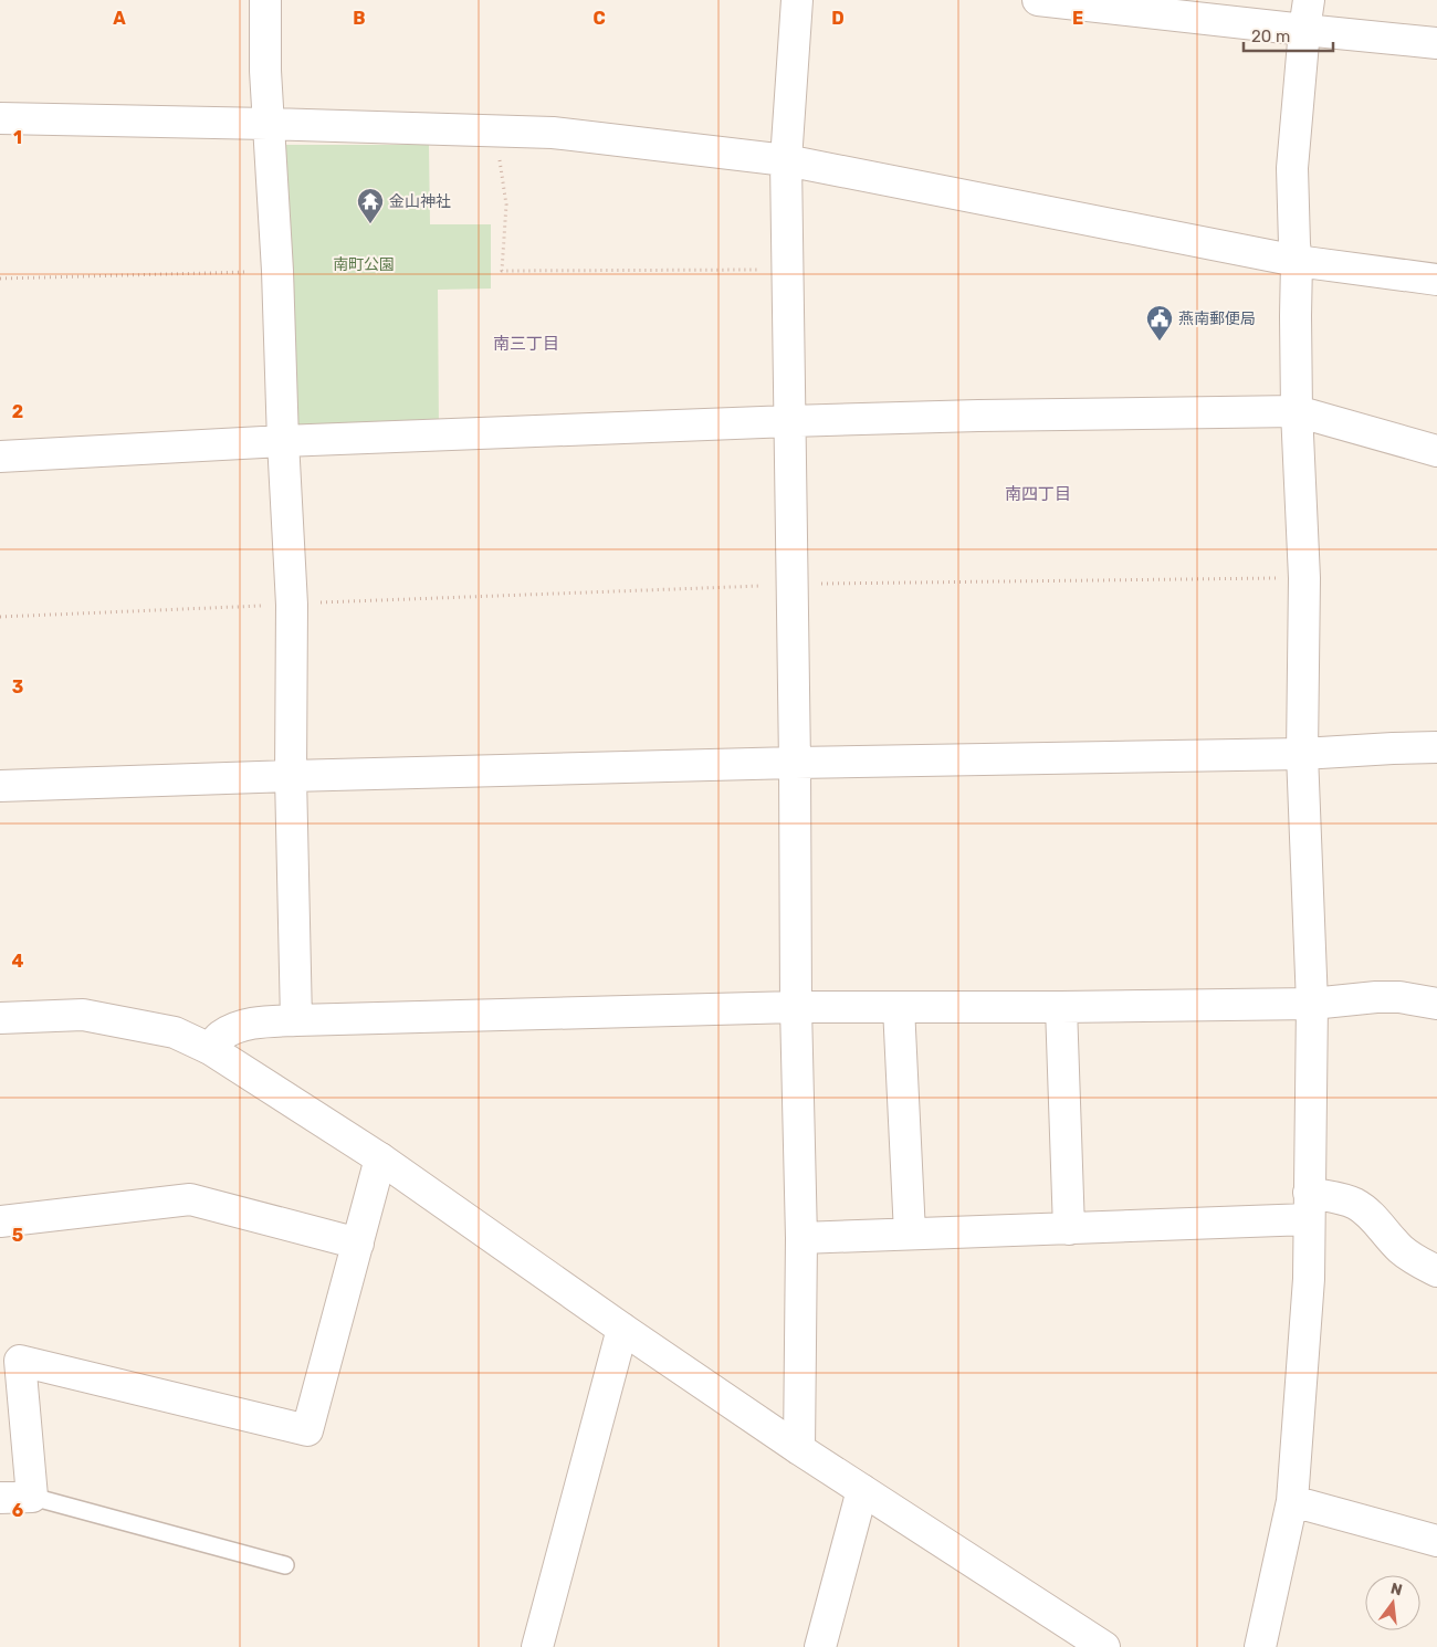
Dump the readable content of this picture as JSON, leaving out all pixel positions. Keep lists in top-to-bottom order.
{
  "districts": ["南三丁目", "南四丁目"],
  "parks": ["南町公園"],
  "places": {
    "temple": ["金山神社"],
    "public building": ["燕南郵便局"]
  },
  "scale_bar": "20 m",
  "north": "top",
  "grid": {
    "columns": [
      "A",
      "B",
      "C",
      "D",
      "E"
    ],
    "rows": [
      "1",
      "2",
      "3",
      "4",
      "5",
      "6"
    ]
  }
}
